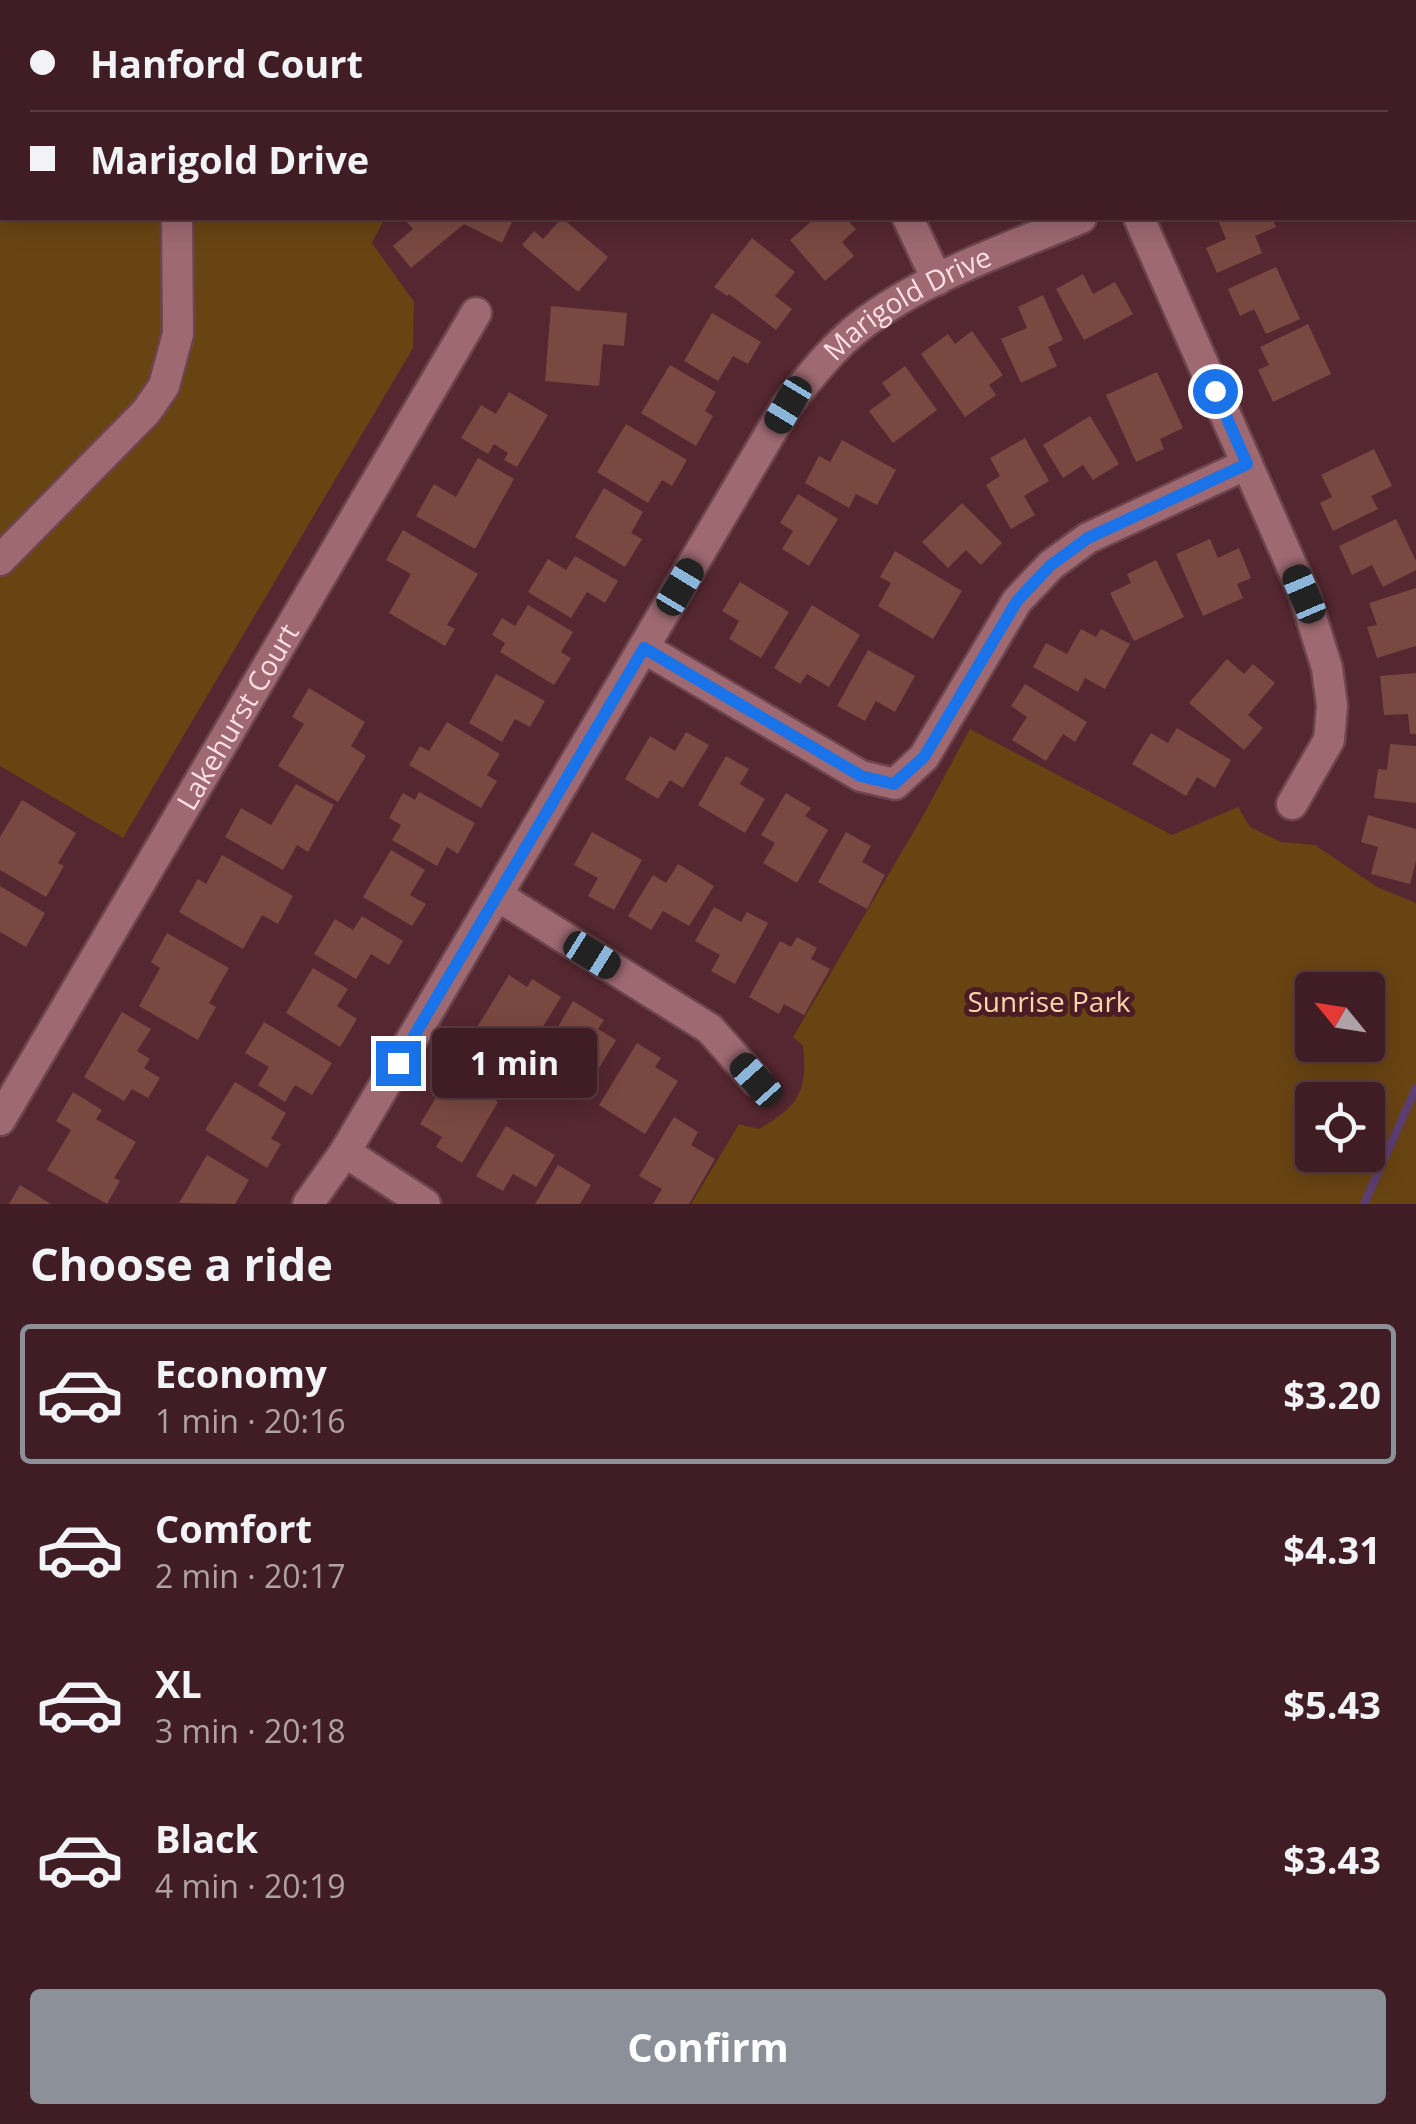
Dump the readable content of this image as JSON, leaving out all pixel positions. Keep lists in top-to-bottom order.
{
  "streets": {
    "street": ["Marigold Drive", "Lakehurst Court"]
  },
  "parks": ["Sunrise Park"],
  "north": "top left",
  "page": {
    "banner": ["Hanford Court", "Marigold Drive"],
    "bubble": "1 min",
    "heading": "Choose a ride",
    "list": [
      {
        "name": "Economy",
        "note": "1 min · 20:16",
        "value": "$3.20"
      },
      {
        "name": "Comfort",
        "note": "2 min · 20:17",
        "value": "$4.31"
      },
      {
        "name": "XL",
        "note": "3 min · 20:18",
        "value": "$5.43"
      },
      {
        "name": "Black",
        "note": "4 min · 20:19",
        "value": "$3.43"
      }
    ],
    "buttons": "Confirm"
  }
}
